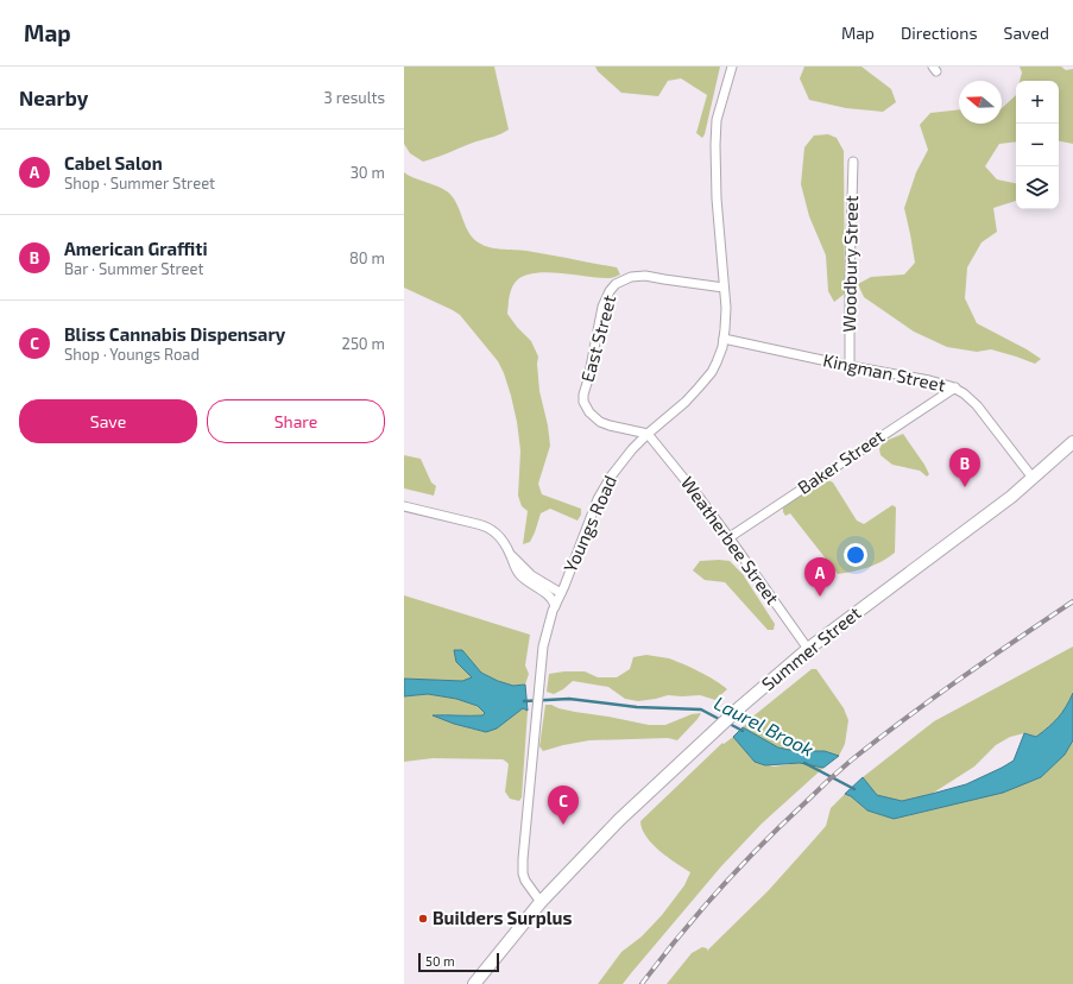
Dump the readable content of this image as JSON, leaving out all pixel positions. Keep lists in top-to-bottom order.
{
  "streets": {
    "main road": ["Summer Street"],
    "street": [
      "Woodbury Street",
      "East Street",
      "Kingman Street",
      "Baker Street",
      "Youngs Road",
      "Weatherbee Street"
    ]
  },
  "crossings": [
    ["Woodbury Street", "Kingman Street"],
    ["East Street", "Kingman Street"],
    ["East Street", "Youngs Road"],
    ["East Street", "Weatherbee Street"],
    ["Kingman Street", "Baker Street"],
    ["Kingman Street", "Youngs Road"],
    ["Kingman Street", "Weatherbee Street"],
    ["Kingman Street", "Summer Street"],
    ["Baker Street", "Weatherbee Street"],
    ["Youngs Road", "Weatherbee Street"],
    ["Youngs Road", "Summer Street"],
    ["Weatherbee Street", "Summer Street"]
  ],
  "water": ["Laurel Brook"],
  "places": ["Builders Surplus"],
  "scale_bar": "50 m",
  "north": "left",
  "page": {
    "header": "Map",
    "nav": ["Map", "Directions", "Saved"],
    "heading": ["Nearby", "3 results"],
    "map_buttons": ["+", "−"],
    "list": [
      {
        "mark": "A",
        "name": "Cabel Salon",
        "note": "Shop · Summer Street",
        "value": "30 m"
      },
      {
        "mark": "B",
        "name": "American Graffiti",
        "note": "Bar · Summer Street",
        "value": "80 m"
      },
      {
        "mark": "C",
        "name": "Bliss Cannabis Dispensary",
        "note": "Shop · Youngs Road",
        "value": "250 m"
      }
    ],
    "buttons": ["Save", "Share"],
    "pins": ["B", "A", "C"],
    "scale": "50 m"
  }
}
